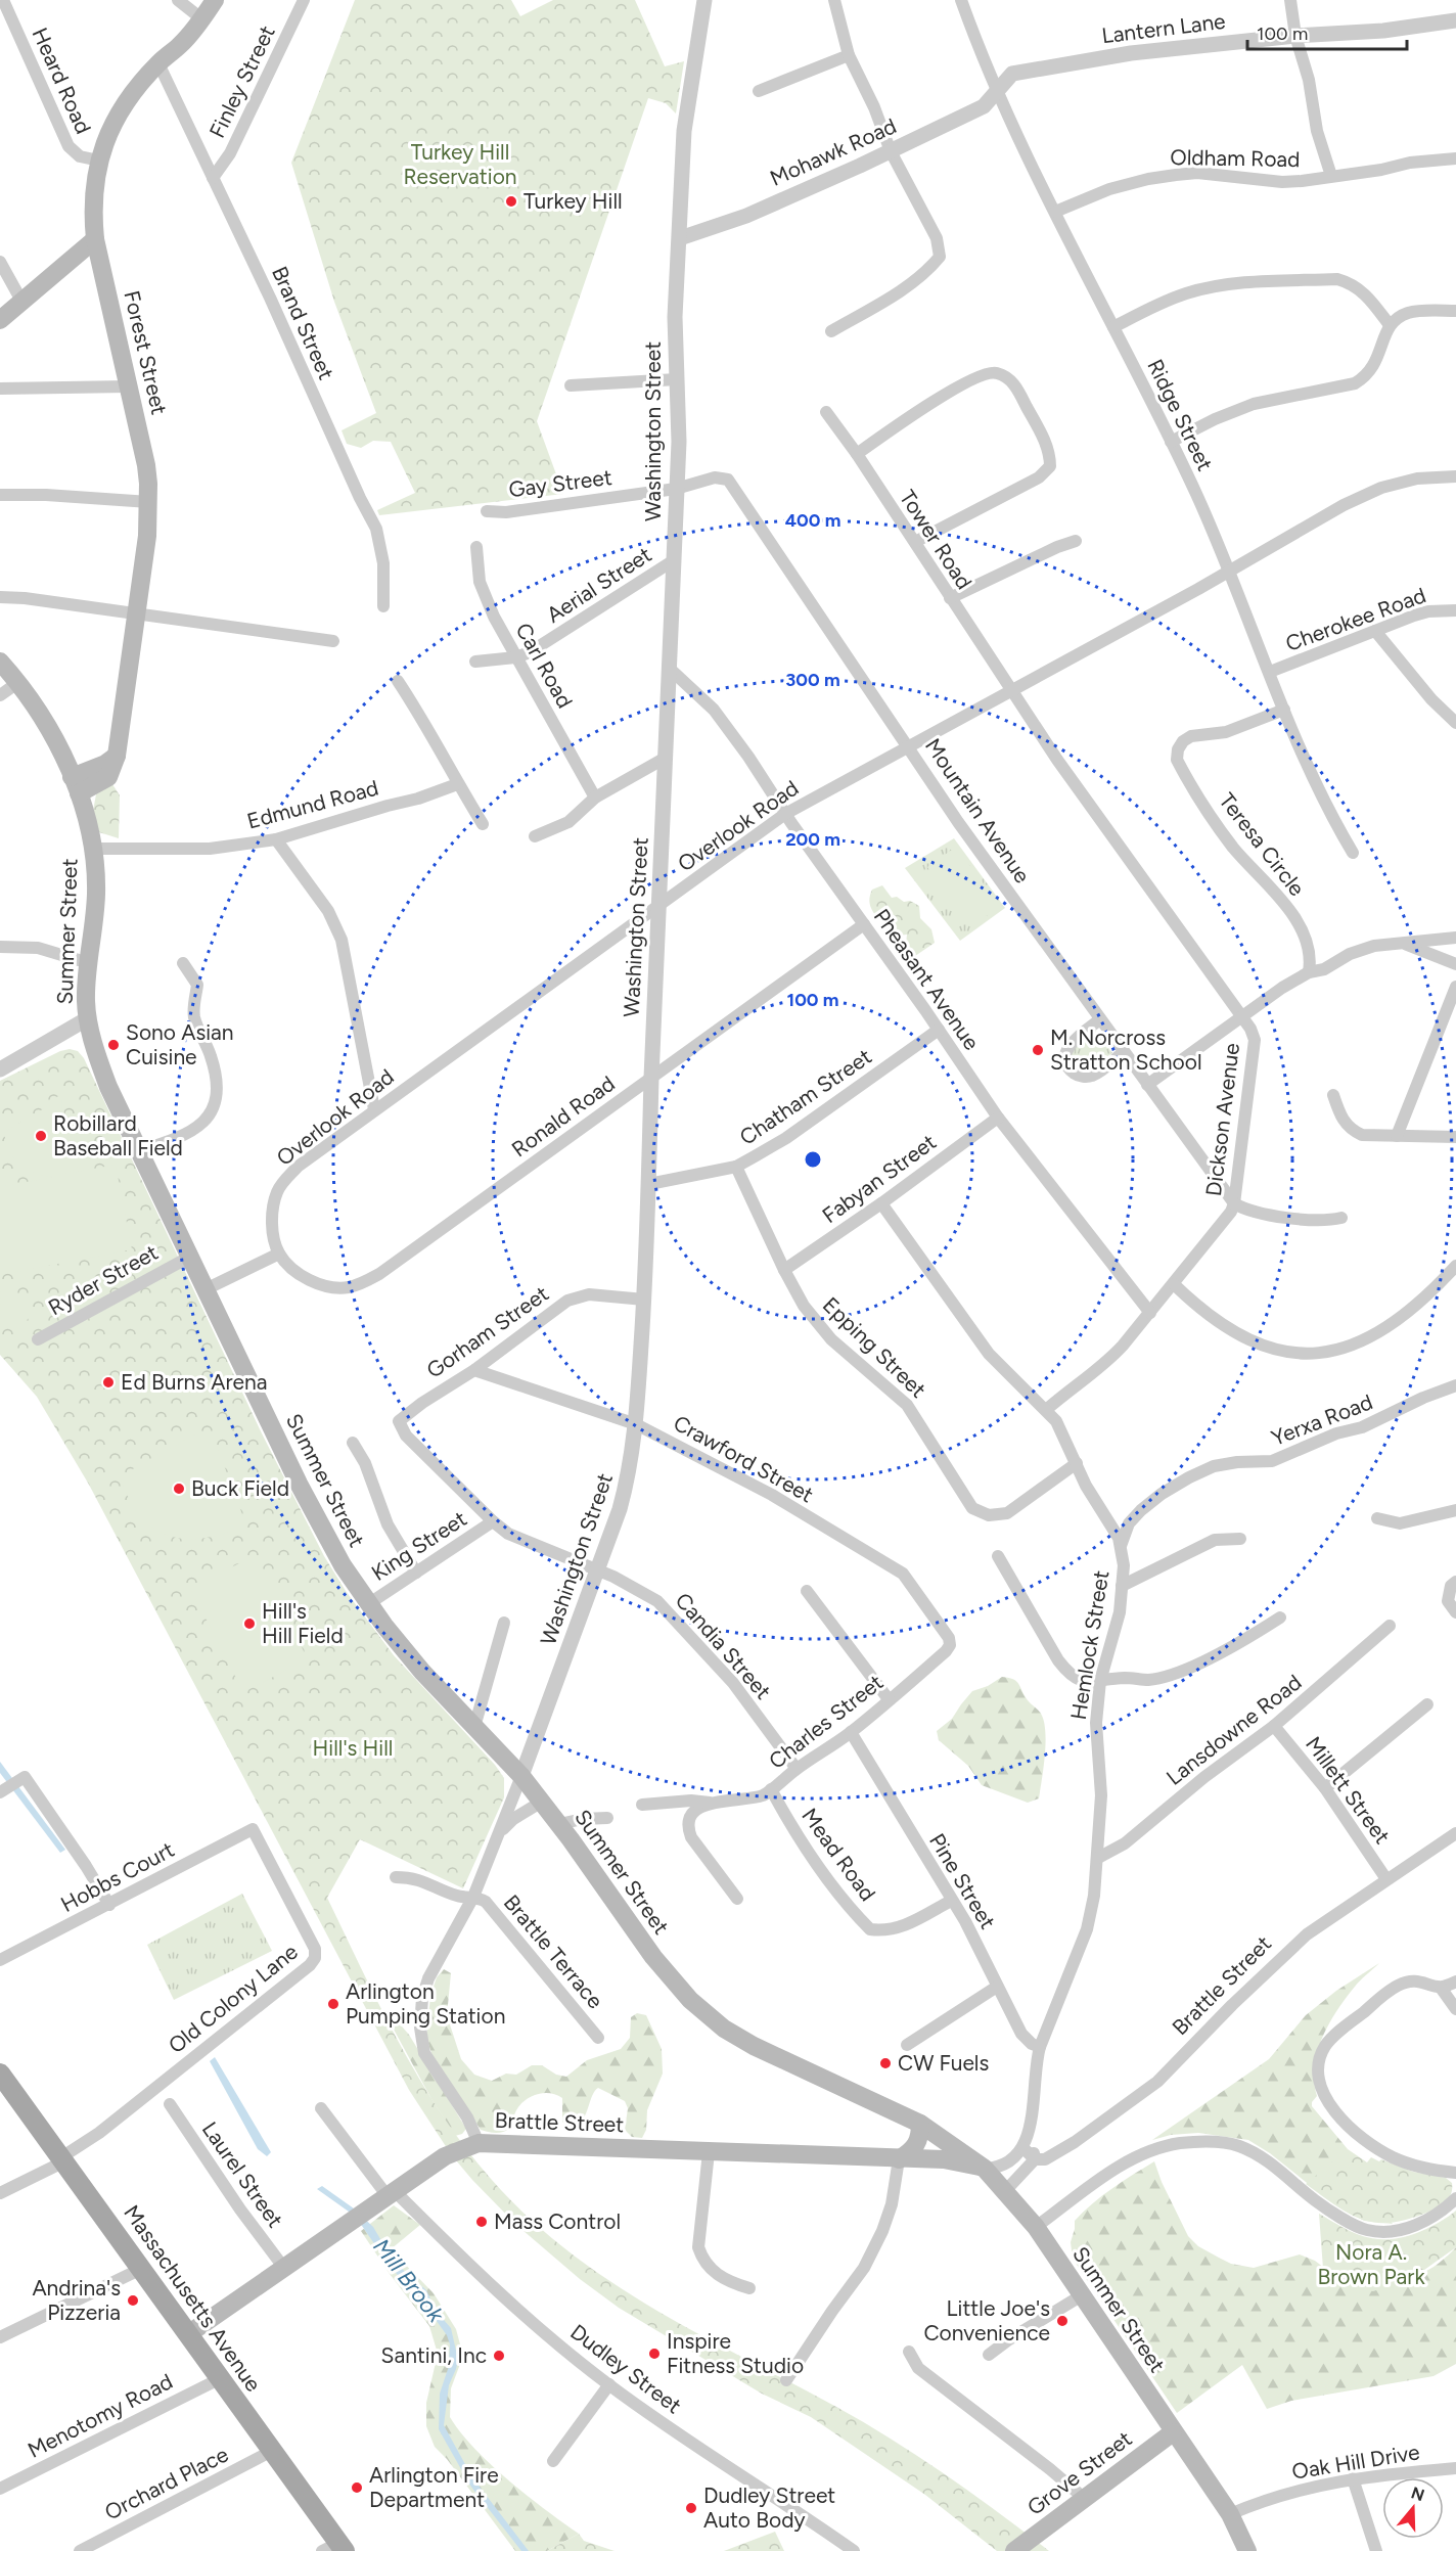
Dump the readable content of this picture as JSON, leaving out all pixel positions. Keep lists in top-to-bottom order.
{
  "streets": {
    "main road": [
      "Forest Street",
      "Summer Street",
      "Brattle Street",
      "Massachusetts Avenue",
      "Grove Street"
    ],
    "street": [
      "Lantern Lane",
      "Heard Road",
      "Finley Street",
      "Mohawk Road",
      "Oldham Road",
      "Brand Street",
      "Ridge Street",
      "Washington Street",
      "Gay Street",
      "Tower Road",
      "Aerial Street",
      "Cherokee Road",
      "Carl Road",
      "Edmund Road",
      "Mountain Avenue",
      "Overlook Road",
      "Teresa Circle",
      "Pheasant Avenue",
      "Chatham Street",
      "Ronald Road",
      "Dickson Avenue",
      "Fabyan Street",
      "Ryder Street",
      "Gorham Street",
      "Epping Street",
      "Yerxa Road",
      "Crawford Street",
      "King Street",
      "Hemlock Street",
      "Candia Street",
      "Charles Street",
      "Lansdowne Road",
      "Millett Street",
      "Mead Road",
      "Hobbs Court",
      "Pine Street",
      "Brattle Terrace",
      "Old Colony Lane",
      "Laurel Street",
      "Dudley Street",
      "Menotomy Road",
      "Oak Hill Drive",
      "Orchard Place"
    ]
  },
  "crossings": [
    ["Lantern Lane", "Mohawk Road"],
    ["Lantern Lane", "Ridge Street"],
    ["Heard Road", "Forest Street"],
    ["Finley Street", "Brand Street"],
    ["Mohawk Road", "Ridge Street"],
    ["Mohawk Road", "Washington Street"],
    ["Oldham Road", "Ridge Street"],
    ["Brand Street", "Forest Street"],
    ["Forest Street", "Summer Street"],
    ["Ridge Street", "Cherokee Road"],
    ["Ridge Street", "Overlook Road"],
    ["Ridge Street", "Teresa Circle"],
    ["Washington Street", "Gay Street"],
    ["Washington Street", "Aerial Street"],
    ["Washington Street", "Mountain Avenue"],
    ["Washington Street", "Overlook Road"],
    ["Washington Street", "Summer Street"],
    ["Washington Street", "Pheasant Avenue"],
    ["Washington Street", "Chatham Street"],
    ["Washington Street", "Ronald Road"],
    ["Washington Street", "Gorham Street"],
    ["Washington Street", "Crawford Street"],
    ["Washington Street", "Candia Street"],
    ["Washington Street", "Brattle Terrace"],
    ["Washington Street", "Brattle Street"],
    ["Gay Street", "Mountain Avenue"],
    ["Tower Road", "Overlook Road"],
    ["Tower Road", "Dickson Avenue"],
    ["Aerial Street", "Carl Road"],
    ["Edmund Road", "Summer Street"],
    ["Mountain Avenue", "Overlook Road"],
    ["Mountain Avenue", "Dickson Avenue"],
    ["Overlook Road", "Pheasant Avenue"],
    ["Overlook Road", "Ronald Road"],
    ["Overlook Road", "Dickson Avenue"],
    ["Summer Street", "Ryder Street"],
    ["Summer Street", "King Street"],
    ["Summer Street", "Brattle Street"],
    ["Summer Street", "Oak Hill Drive"],
    ["Summer Street", "Grove Street"],
    ["Pheasant Avenue", "Chatham Street"],
    ["Pheasant Avenue", "Ronald Road"],
    ["Pheasant Avenue", "Dickson Avenue"],
    ["Pheasant Avenue", "Fabyan Street"],
    ["Chatham Street", "Epping Street"],
    ["Dickson Avenue", "Hemlock Street"],
    ["Fabyan Street", "Epping Street"],
    ["Fabyan Street", "Hemlock Street"],
    ["Gorham Street", "Crawford Street"],
    ["Gorham Street", "Candia Street"],
    ["Epping Street", "Hemlock Street"],
    ["Yerxa Road", "Hemlock Street"],
    ["Crawford Street", "Charles Street"],
    ["King Street", "Candia Street"],
    ["Hemlock Street", "Lansdowne Road"],
    ["Hemlock Street", "Pine Street"],
    ["Hemlock Street", "Brattle Street"],
    ["Candia Street", "Charles Street"],
    ["Charles Street", "Mead Road"],
    ["Charles Street", "Pine Street"],
    ["Lansdowne Road", "Millett Street"],
    ["Millett Street", "Brattle Street"],
    ["Mead Road", "Pine Street"],
    ["Hobbs Court", "Old Colony Lane"],
    ["Brattle Street", "Laurel Street"],
    ["Brattle Street", "Massachusetts Avenue"],
    ["Brattle Street", "Dudley Street"],
    ["Old Colony Lane", "Massachusetts Avenue"],
    ["Massachusetts Avenue", "Menotomy Road"],
    ["Massachusetts Avenue", "Orchard Place"]
  ],
  "water": ["Mill Brook"],
  "parks": ["Turkey Hill Reservation", "Hill's Hill", "Nora A. Brown Park"],
  "places": [
    "Turkey Hill",
    "Sono Asian Cuisine",
    "M. Norcross Stratton School",
    "Robillard Baseball Field",
    "Ed Burns Arena",
    "Buck Field",
    "Hill's Hill Field",
    "Arlington Pumping Station",
    "CW Fuels",
    "Mass Control",
    "Andrina's Pizzeria",
    "Little Joe's Convenience",
    "Inspire Fitness Studio",
    "Santini, Inc",
    "Arlington Fire Department",
    "Dudley Street Auto Body"
  ],
  "scale_bar": "100 m",
  "north": "top",
  "rings": [
    "400 m",
    "300 m",
    "200 m",
    "100 m"
  ]
}
